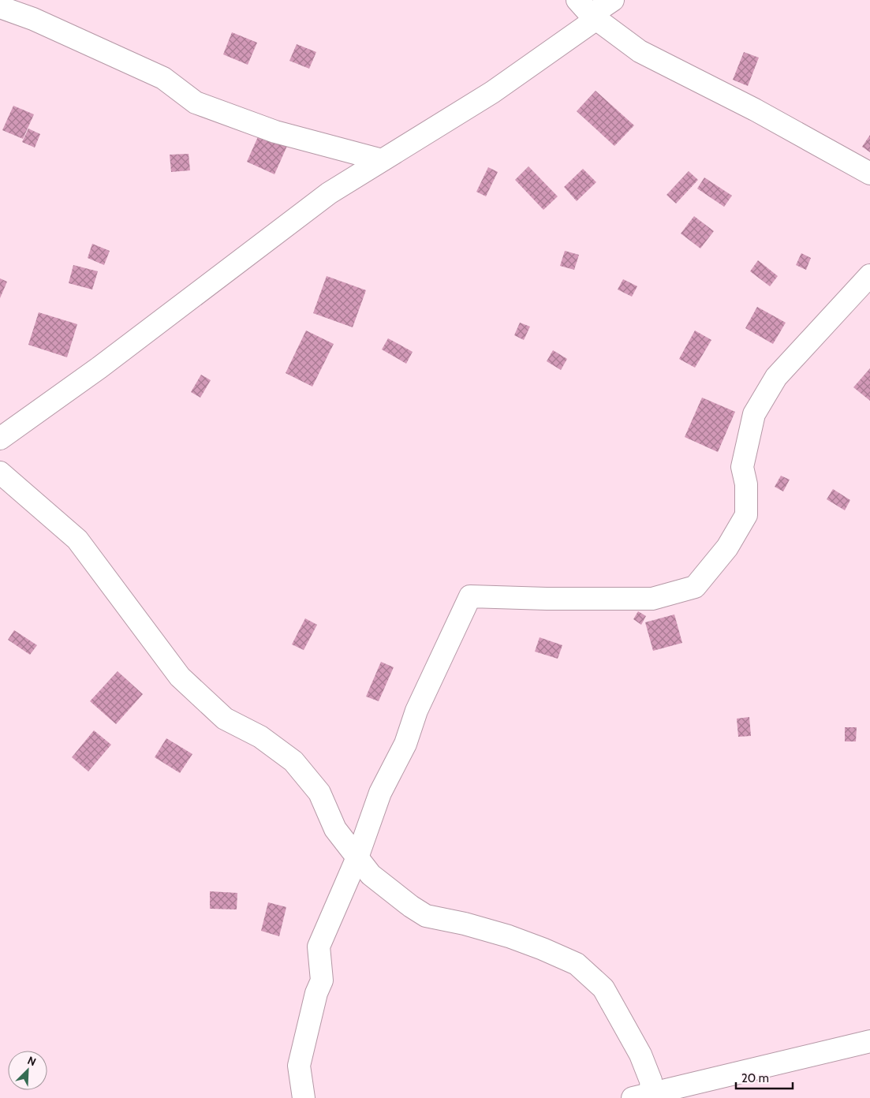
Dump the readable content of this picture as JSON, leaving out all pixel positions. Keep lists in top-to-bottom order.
{
  "scale_bar": "20 m",
  "north": "top right"
}
